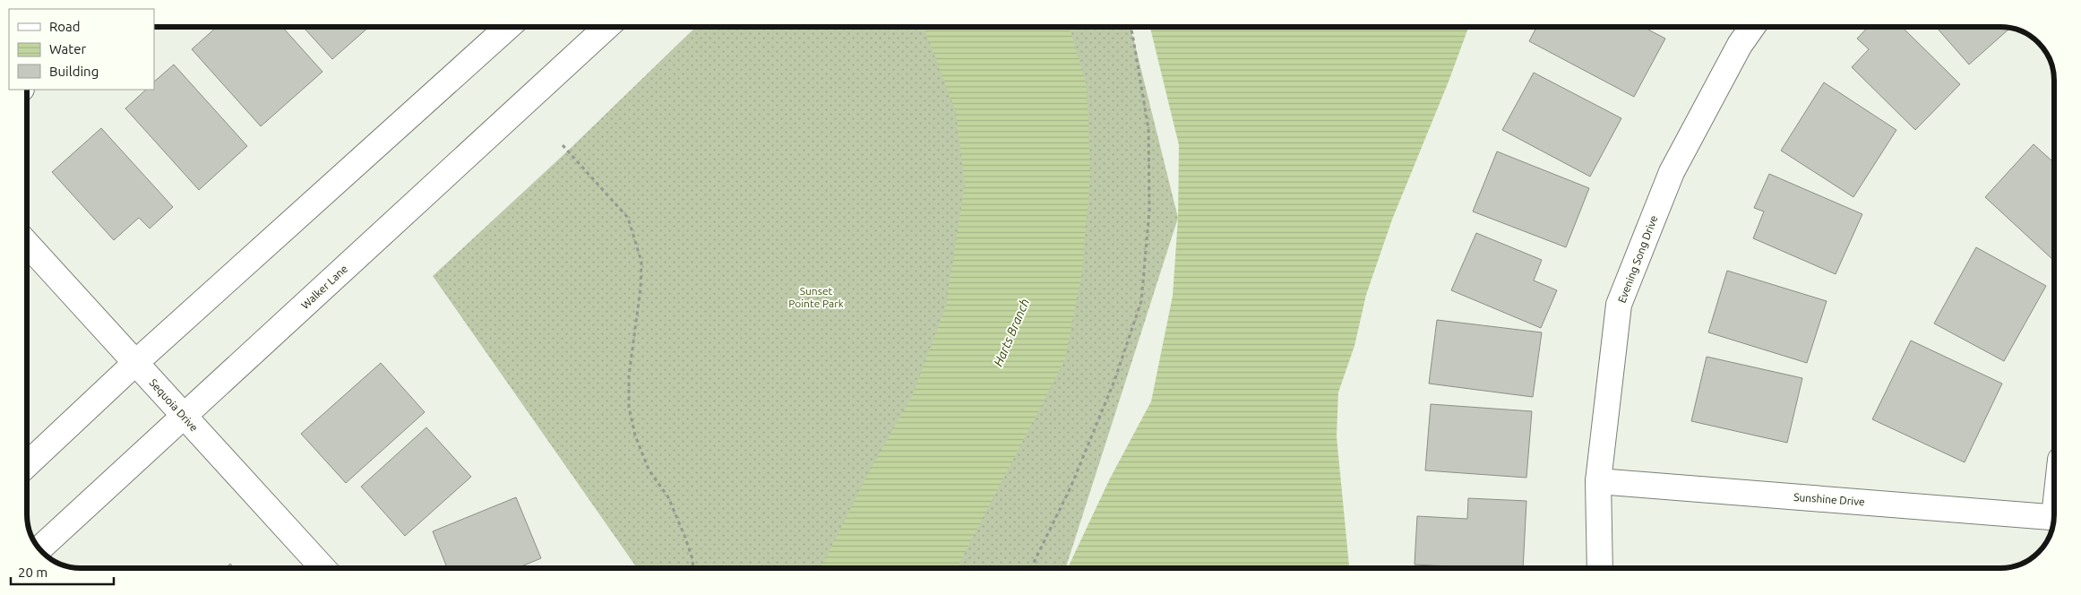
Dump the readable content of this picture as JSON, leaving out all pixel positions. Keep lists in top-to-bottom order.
{
  "streets": {
    "street": [
      "Evening Song Drive",
      "Walker Lane",
      "Sequoia Drive",
      "Sunshine Drive"
    ]
  },
  "crossings": [
    ["Evening Song Drive", "Sunshine Drive"],
    ["Walker Lane", "Sequoia Drive"]
  ],
  "water": ["Harts Branch"],
  "parks": ["Sunset Pointe Park"],
  "legend": ["Road", "Water", "Building"],
  "scale_bar": "20 m"
}
